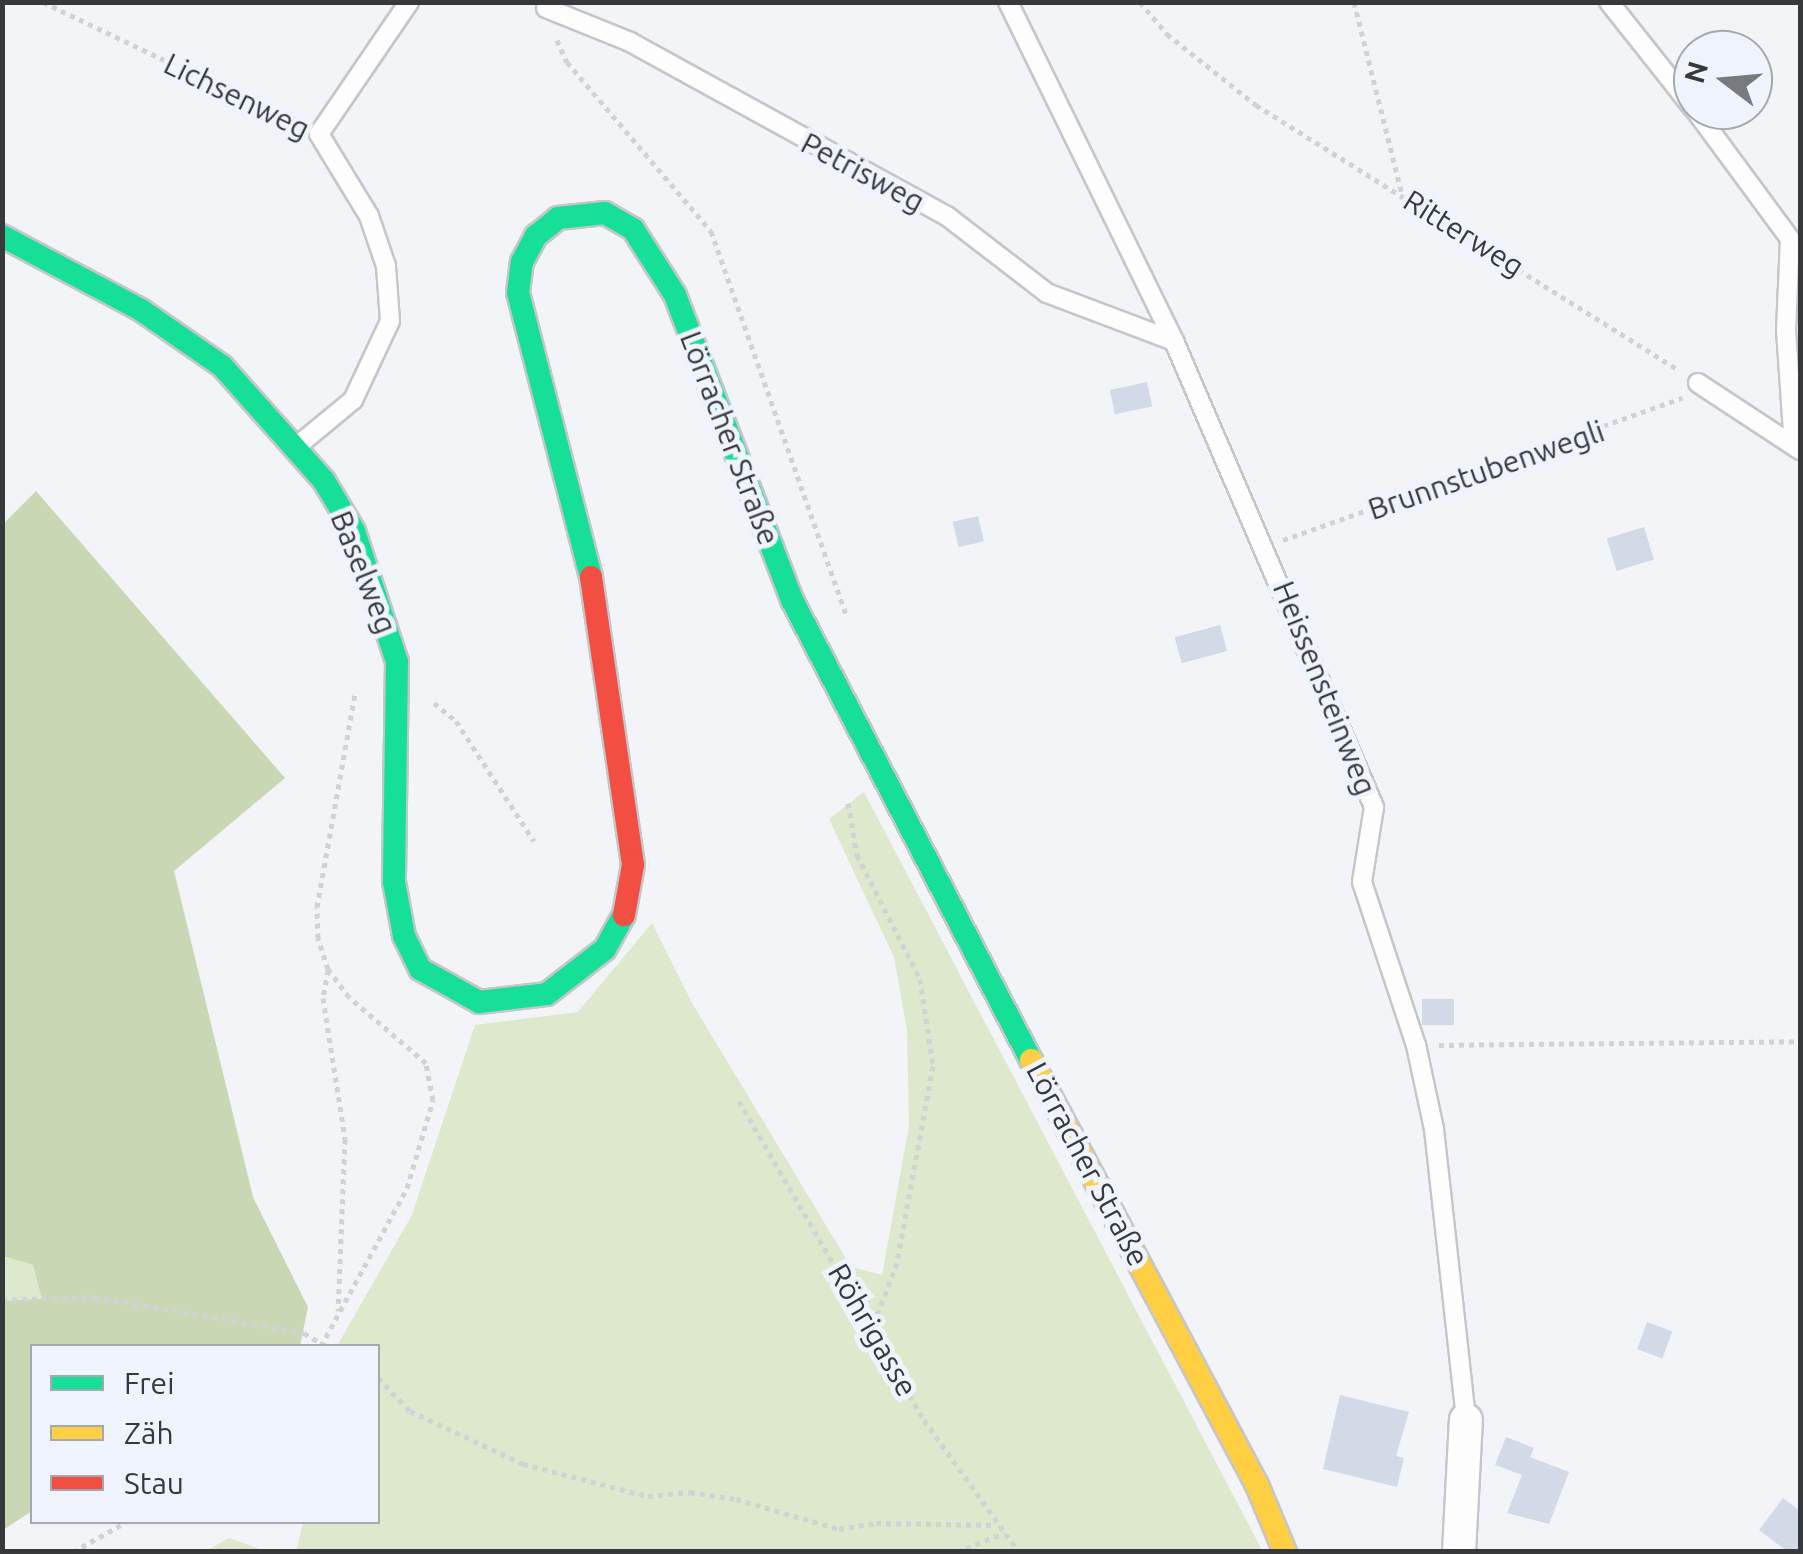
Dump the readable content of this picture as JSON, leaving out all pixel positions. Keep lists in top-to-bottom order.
{
  "streets": {
    "street": ["Lörracher Straße", "Baselweg"],
    "lane": ["Lichsenweg", "Petrisweg", "Heissensteinweg"],
    "path": ["Ritterweg", "Brunnstubenwegli", "Röhrigasse"]
  },
  "crossings": [
    ["Lichsenweg", "Baselweg"],
    ["Petrisweg", "Heissensteinweg"],
    ["Ritterweg", "Brunnstubenwegli"],
    ["Lörracher Straße", "Baselweg"],
    ["Brunnstubenwegli", "Heissensteinweg"]
  ],
  "legend": ["Frei", "Zäh", "Stau"],
  "north": "left"
}
